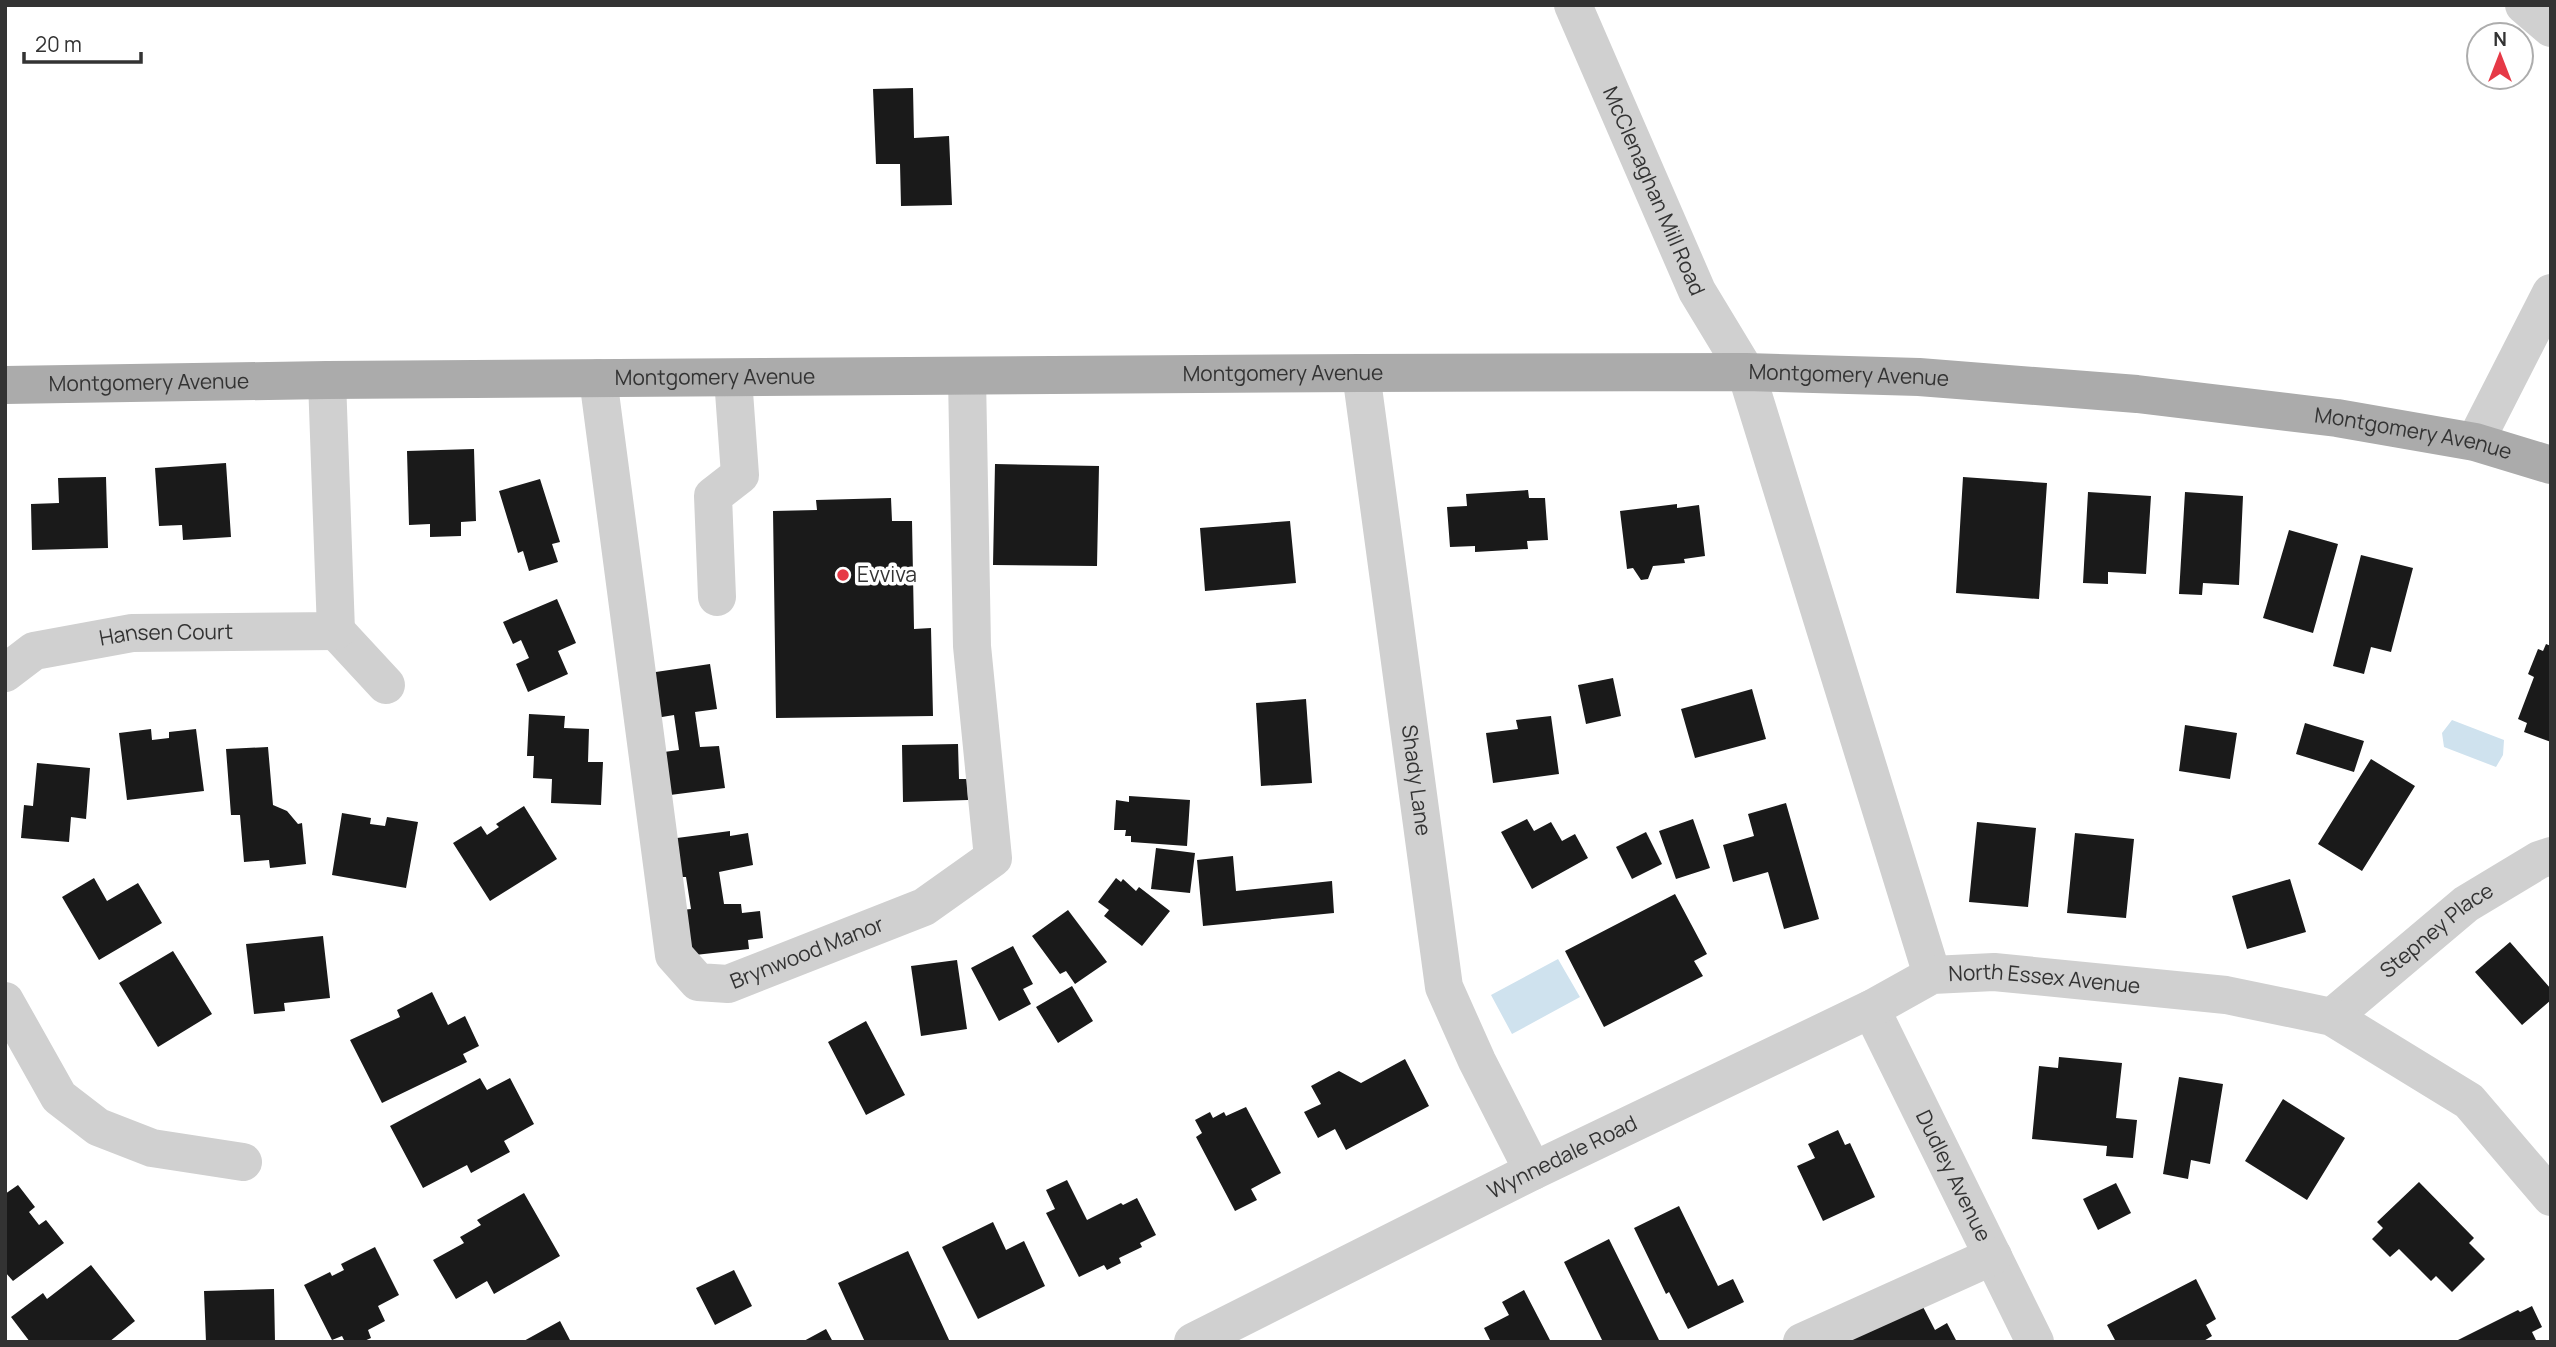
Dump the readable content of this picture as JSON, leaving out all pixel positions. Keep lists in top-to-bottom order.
{
  "streets": {
    "main road": ["Montgomery Avenue"],
    "street": [
      "McClenaghan Mill Road",
      "Hansen Court",
      "Shady Lane",
      "Stepney Place",
      "Brynwood Manor",
      "North Essex Avenue",
      "Wynnedale Road",
      "Dudley Avenue"
    ]
  },
  "crossings": [
    ["McClenaghan Mill Road", "Montgomery Avenue"],
    ["McClenaghan Mill Road", "North Essex Avenue"],
    ["Montgomery Avenue", "Shady Lane"],
    ["Montgomery Avenue", "Brynwood Manor"],
    ["Montgomery Avenue", "North Essex Avenue"],
    ["Shady Lane", "Wynnedale Road"],
    ["Stepney Place", "North Essex Avenue"],
    ["North Essex Avenue", "Wynnedale Road"],
    ["Wynnedale Road", "Dudley Avenue"]
  ],
  "places": ["Evviva"],
  "scale_bar": "20 m",
  "north": "top"
}
